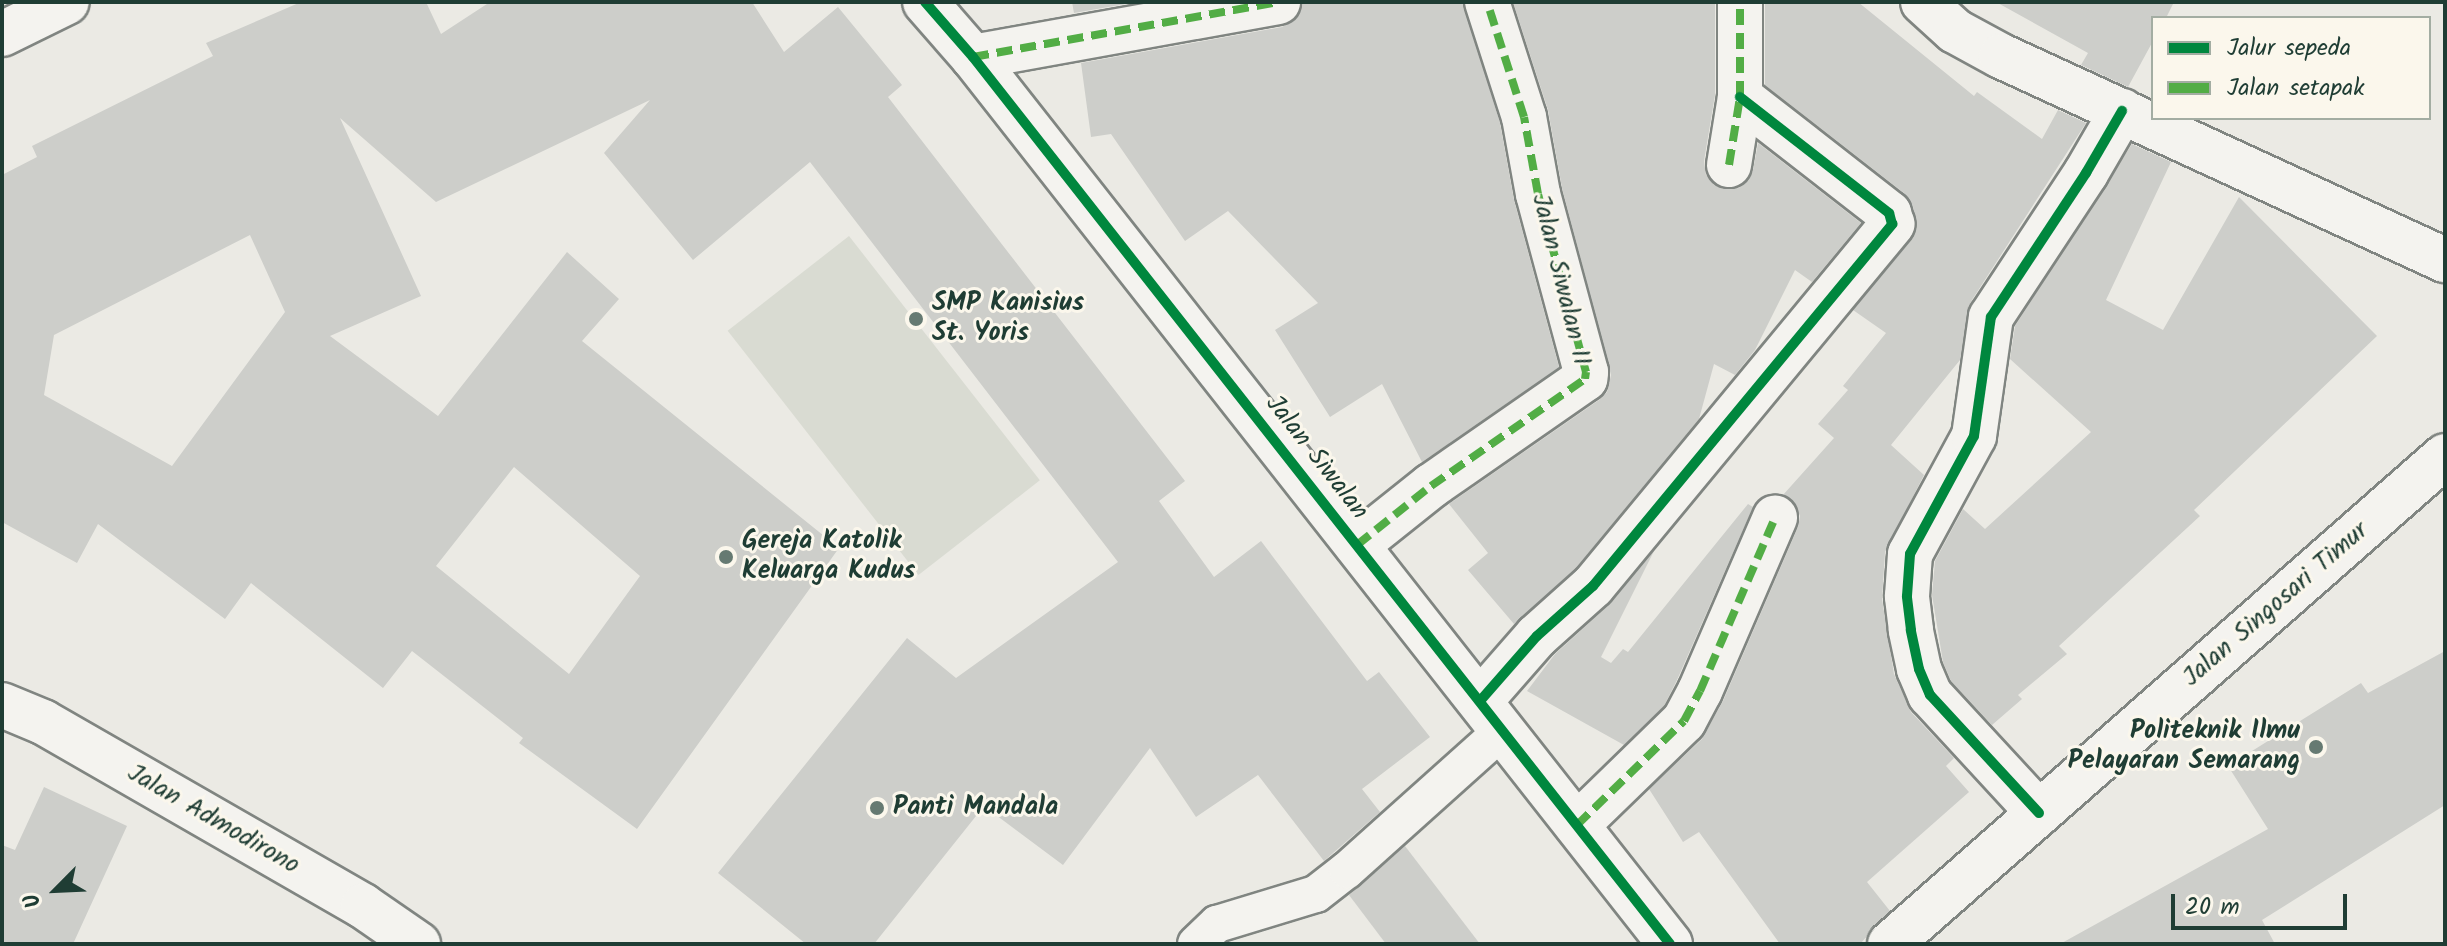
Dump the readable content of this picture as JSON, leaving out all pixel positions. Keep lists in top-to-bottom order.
{
  "streets": {
    "street": [
      "Jalan Siwalan II",
      "Jalan Siwalan",
      "Jalan Singosari Timur",
      "Jalan Admodirono"
    ]
  },
  "crossings": [
    ["Jalan Siwalan II", "Jalan Siwalan"]
  ],
  "places": [
    "SMP Kanisius St. Yoris",
    "Gereja Katolik Keluarga Kudus",
    "Politeknik Ilmu Pelayaran Semarang",
    "Panti Mandala"
  ],
  "legend": ["Jalur sepeda", "Jalan setapak"],
  "scale_bar": "20 m",
  "north": "bottom left"
}
